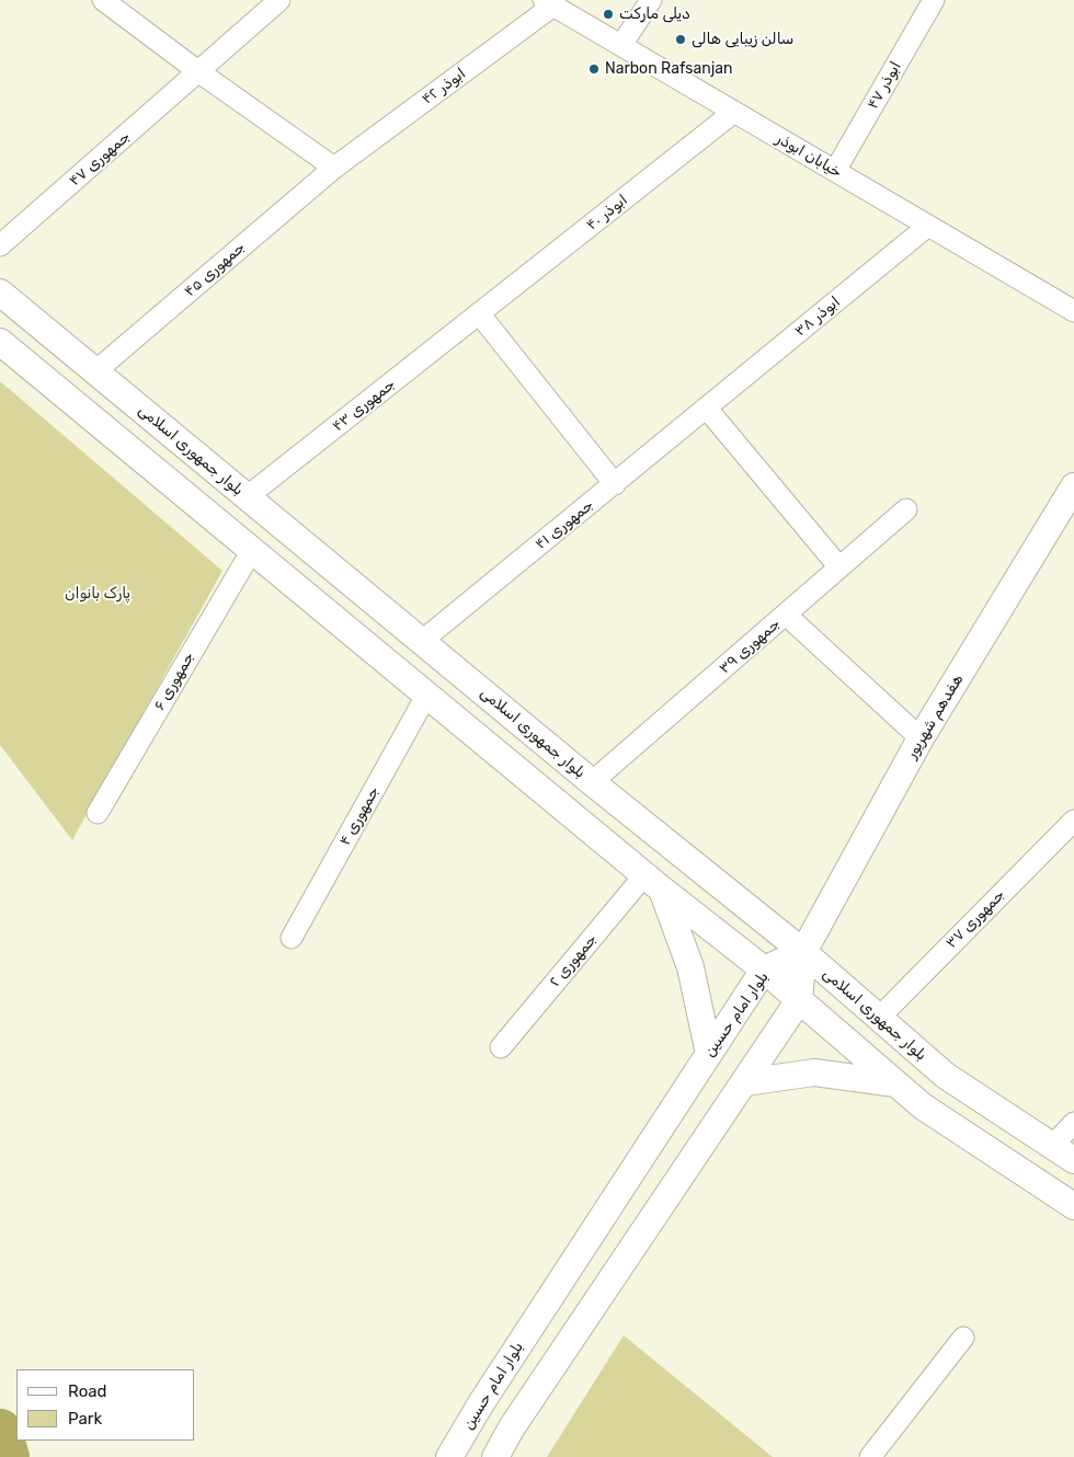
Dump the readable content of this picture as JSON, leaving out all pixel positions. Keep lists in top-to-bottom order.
{
  "streets": {
    "street": [
      "ابوذر ۴۷",
      "ابوذر ۴۲",
      "خیابان ابوذر",
      "جمهوری ۴۷",
      "ابوذر ۴۰",
      "جمهوری ۴۵",
      "ابوذر ۳۸",
      "جمهوری ۴۳",
      "بلوار جمهوری اسلامی",
      "جمهوری ۴۱",
      "جمهوری ۳۹",
      "جمهوری ۶",
      "هفدهم شهریور",
      "جمهوری ۴",
      "جمهوری ۳۷",
      "جمهوری ۲",
      "بلوار امام حسین"
    ]
  },
  "crossings": [
    ["ابوذر ۴۷", "خیابان ابوذر"],
    ["ابوذر ۴۲", "خیابان ابوذر"],
    ["ابوذر ۴۲", "جمهوری ۴۵"],
    ["خیابان ابوذر", "ابوذر ۴۰"],
    ["خیابان ابوذر", "ابوذر ۳۸"],
    ["ابوذر ۴۰", "جمهوری ۴۳"],
    ["جمهوری ۴۵", "بلوار جمهوری اسلامی"],
    ["ابوذر ۳۸", "جمهوری ۴۱"],
    ["جمهوری ۴۳", "بلوار جمهوری اسلامی"],
    ["بلوار جمهوری اسلامی", "جمهوری ۴۱"],
    ["بلوار جمهوری اسلامی", "جمهوری ۳۹"],
    ["بلوار جمهوری اسلامی", "هفدهم شهریور"],
    ["بلوار جمهوری اسلامی", "جمهوری ۳۷"],
    ["بلوار جمهوری اسلامی", "بلوار امام حسین"],
    ["هفدهم شهریور", "بلوار امام حسین"]
  ],
  "parks": ["پارک بانوان"],
  "places": ["دیلی مارکت", "سالن زیبایی هالی", "Narbon Rafsanjan"],
  "legend": ["Road", "Park"]
}
